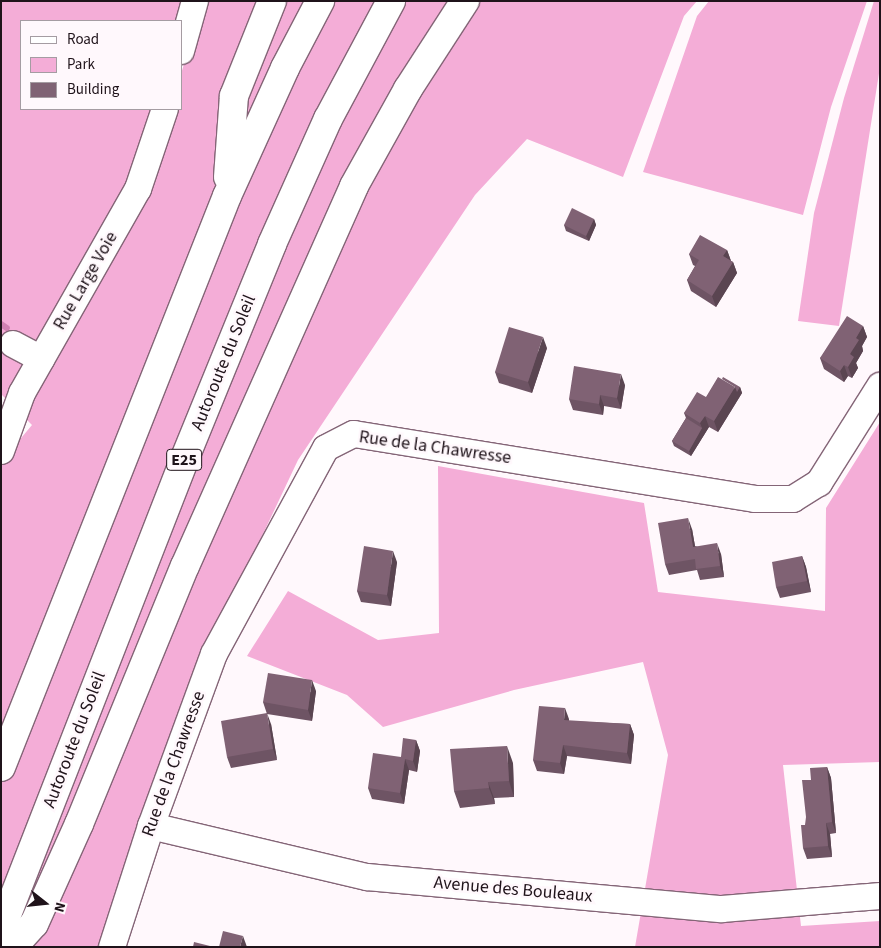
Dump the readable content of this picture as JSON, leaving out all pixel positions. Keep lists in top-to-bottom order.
{
  "streets": {
    "highway": ["Autoroute du Soleil", "E25"],
    "street": ["Rue Large Voie", "Rue de la Chawresse", "Avenue des Bouleaux"]
  },
  "crossings": [
    ["Rue de la Chawresse", "Avenue des Bouleaux"]
  ],
  "legend": ["Road", "Park", "Building"],
  "north": "right"
}
